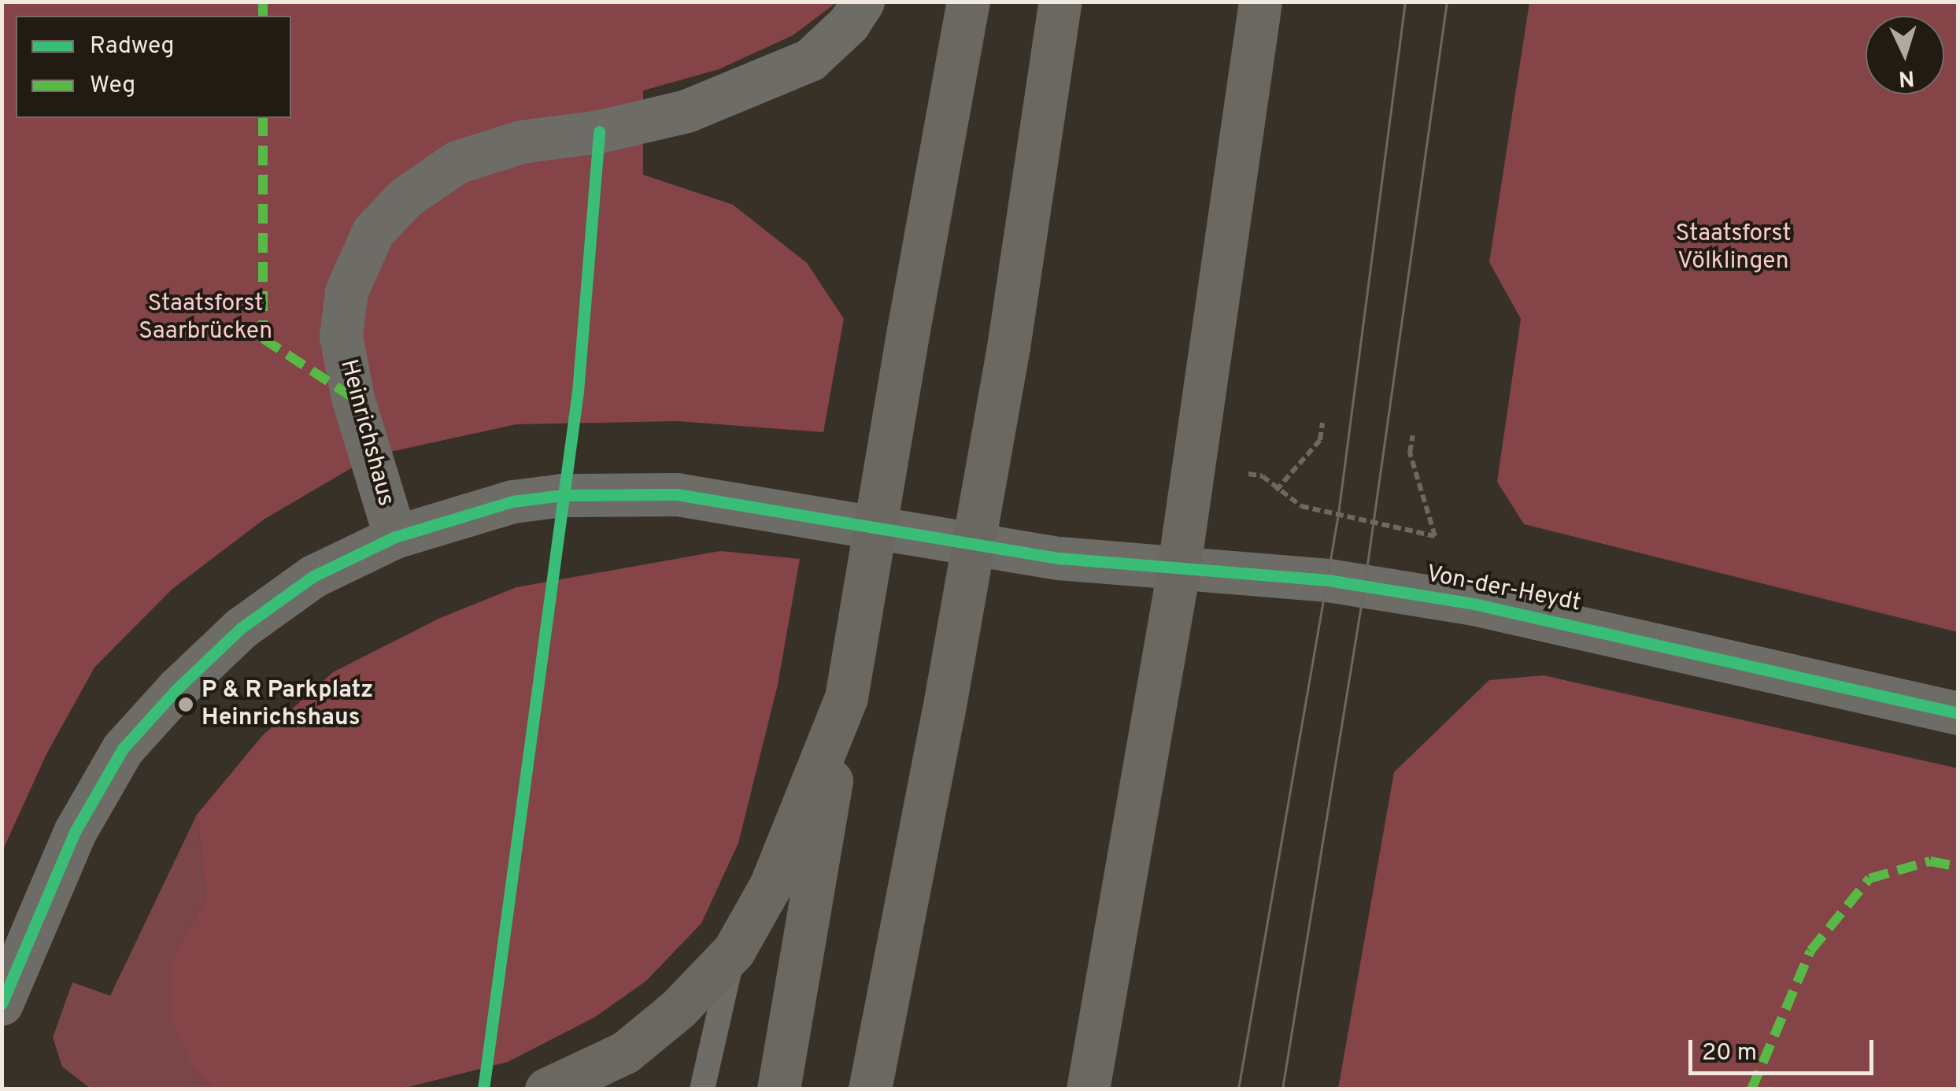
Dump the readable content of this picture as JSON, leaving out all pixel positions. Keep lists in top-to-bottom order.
{
  "streets": {
    "street": ["Heinrichshaus", "Von-der-Heydt"]
  },
  "crossings": [
    ["Heinrichshaus", "Von-der-Heydt"]
  ],
  "parks": ["Staatsforst Völklingen", "Staatsforst Saarbrücken"],
  "places": ["P & R Parkplatz Heinrichshaus"],
  "legend": ["Radweg", "Weg"],
  "scale_bar": "20 m",
  "north": "bottom"
}
